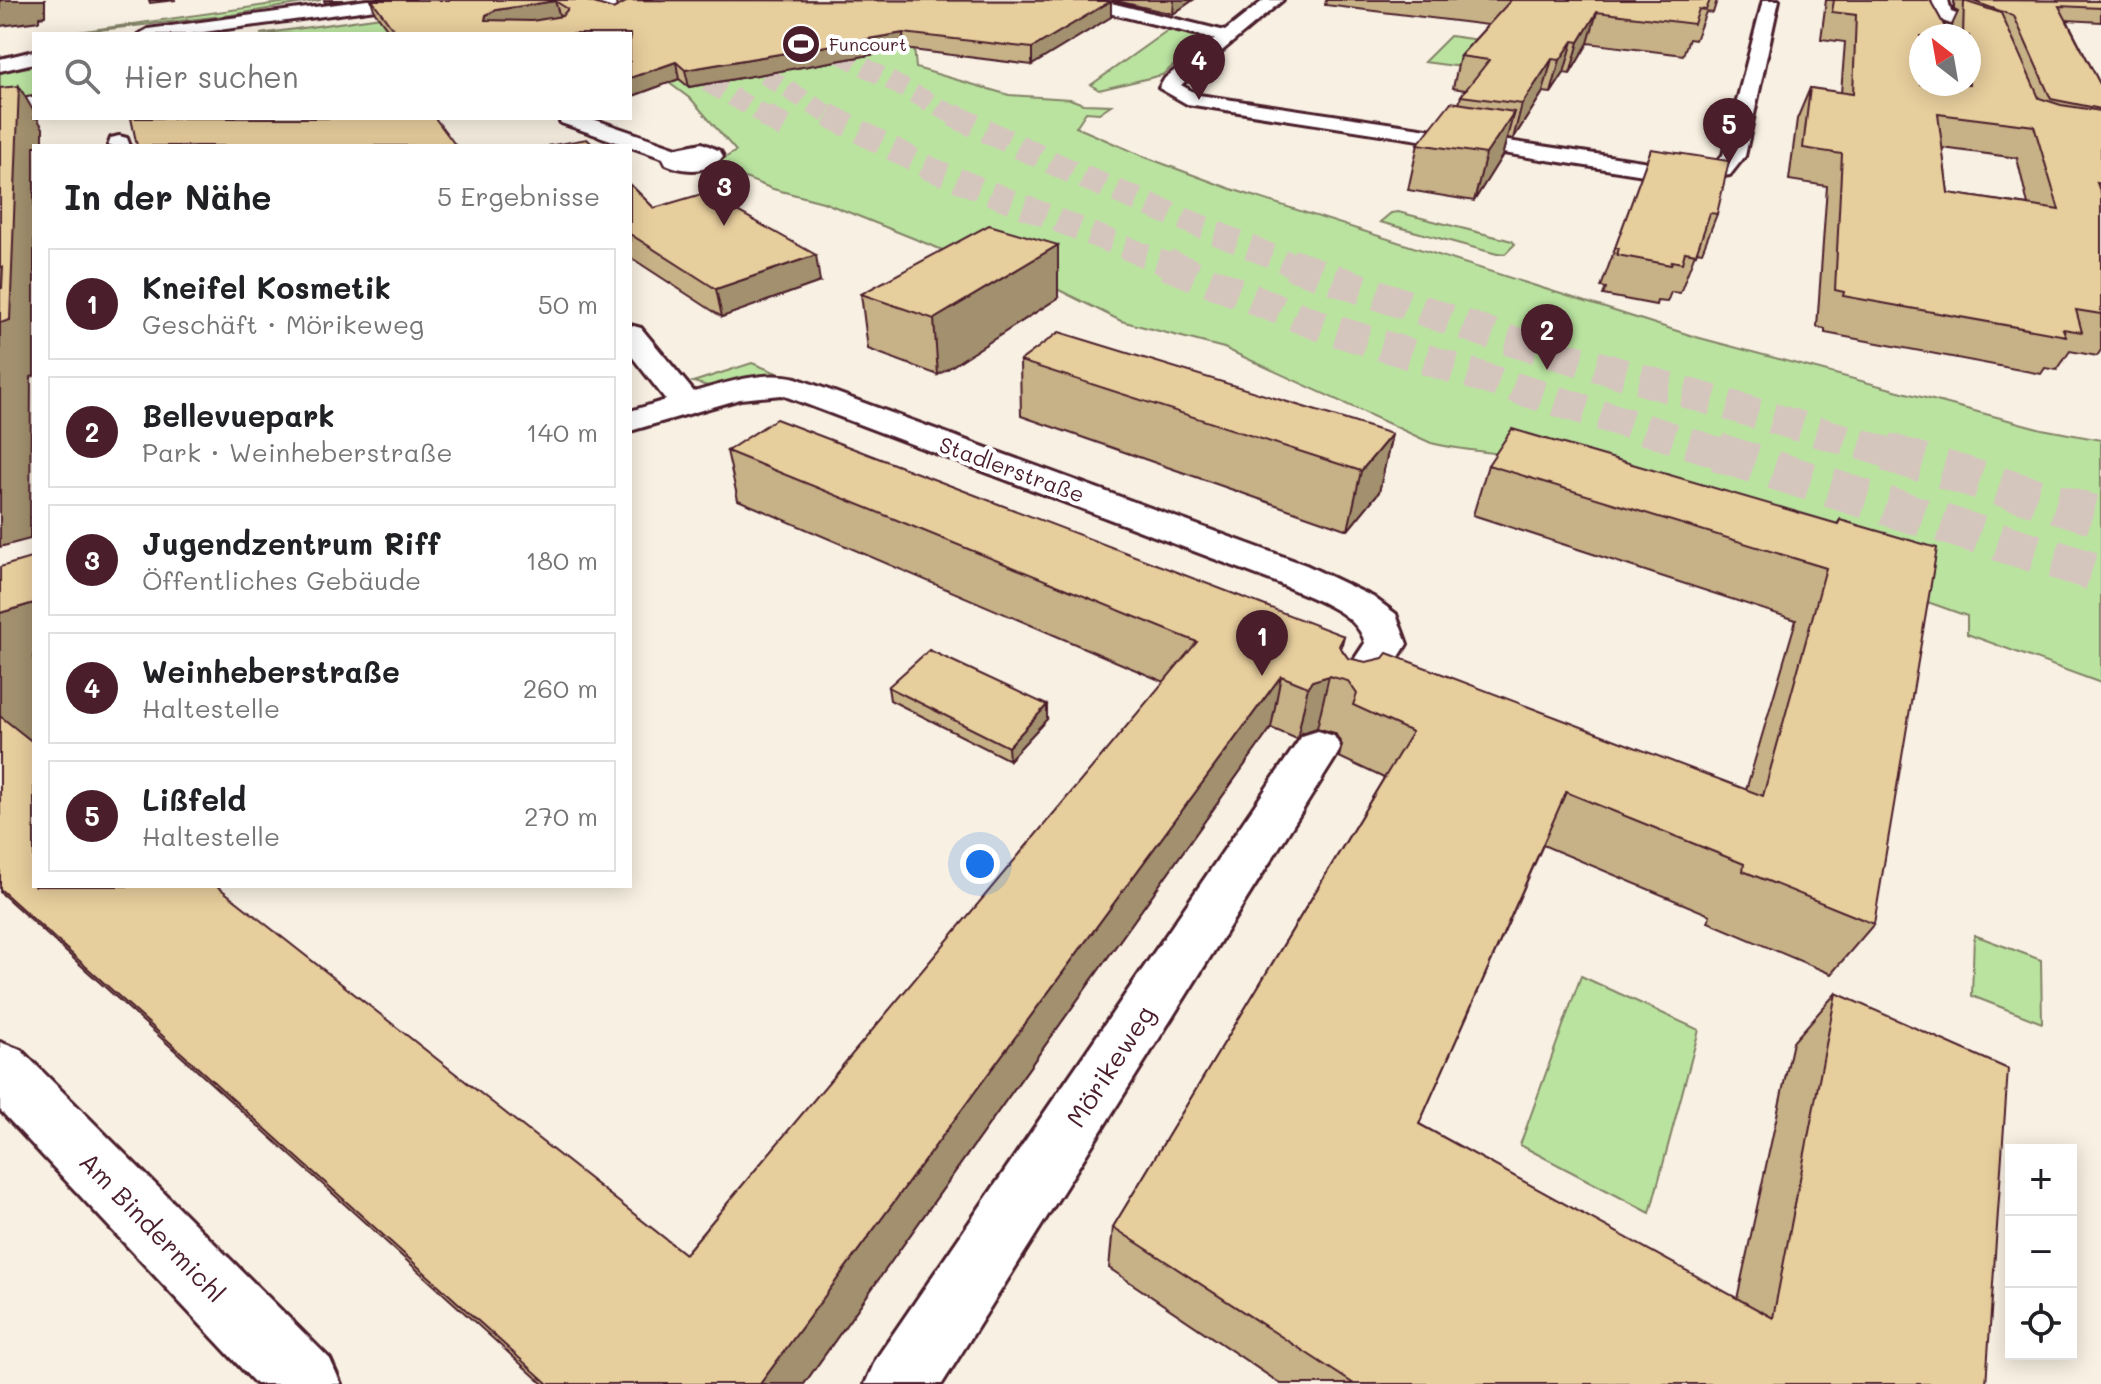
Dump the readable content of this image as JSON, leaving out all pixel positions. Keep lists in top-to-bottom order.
{
  "streets": {
    "main road": ["Stadlerstraße", "Mörikeweg", "Am Bindermichl"]
  },
  "places": {
    "sports": ["Funcourt"]
  },
  "north": "top left",
  "page": {
    "search": "Hier suchen",
    "pins": [
      "4",
      "5",
      "3",
      "2",
      "1"
    ],
    "heading": ["In der Nähe", "5 Ergebnisse"],
    "list": [
      {
        "mark": "1",
        "name": "Kneifel Kosmetik",
        "note": "Geschäft · Mörikeweg",
        "value": "50 m"
      },
      {
        "mark": "2",
        "name": "Bellevuepark",
        "note": "Park · Weinheberstraße",
        "value": "140 m"
      },
      {
        "mark": "3",
        "name": "Jugendzentrum Riff",
        "note": "Öffentliches Gebäude",
        "value": "180 m"
      },
      {
        "mark": "4",
        "name": "Weinheberstraße",
        "note": "Haltestelle",
        "value": "260 m"
      },
      {
        "mark": "5",
        "name": "Lißfeld",
        "note": "Haltestelle",
        "value": "270 m"
      }
    ],
    "map_buttons": ["+", "−"]
  }
}
